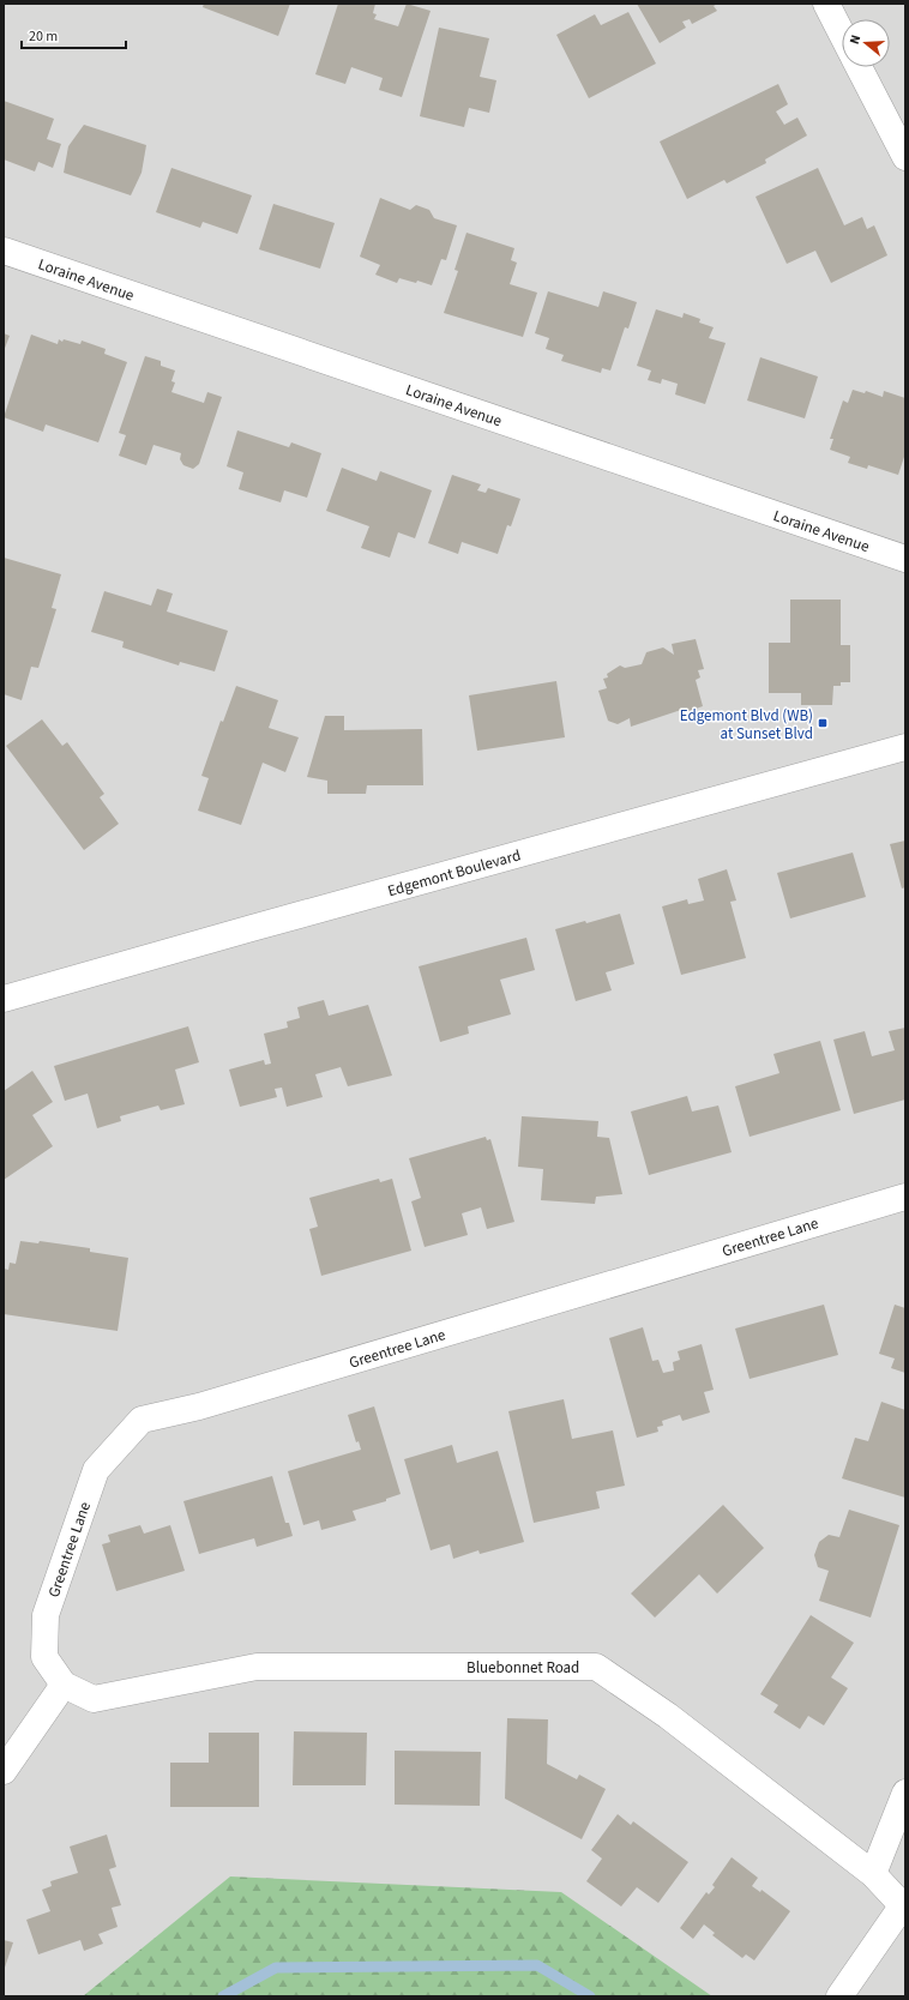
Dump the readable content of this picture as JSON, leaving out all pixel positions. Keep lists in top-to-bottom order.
{
  "streets": {
    "street": [
      "Loraine Avenue",
      "Edgemont Boulevard",
      "Greentree Lane",
      "Bluebonnet Road"
    ]
  },
  "crossings": [
    ["Greentree Lane", "Bluebonnet Road"]
  ],
  "places": {
    "transit": ["Edgemont Blvd (WB) at Sunset Blvd"]
  },
  "scale_bar": "20 m",
  "north": "left"
}
